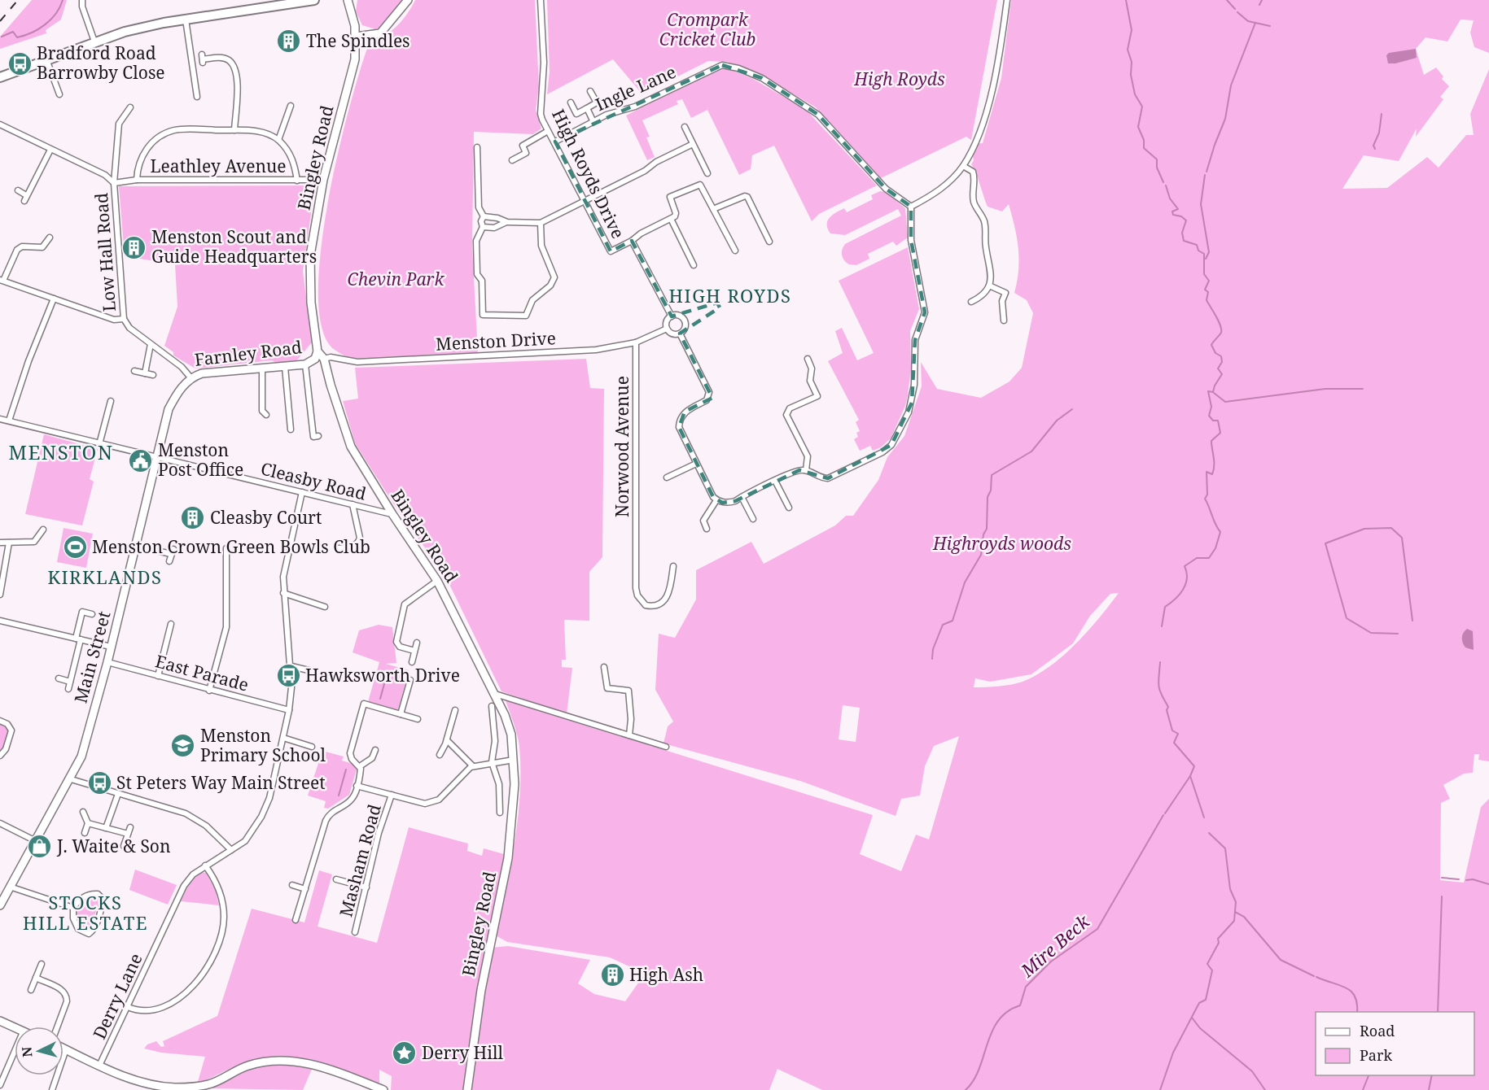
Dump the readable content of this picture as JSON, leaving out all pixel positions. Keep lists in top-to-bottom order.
{
  "streets": {
    "street": [
      "Ingle Lane",
      "Bingley Road",
      "Leathley Avenue",
      "High Royds Drive",
      "Low Hall Road",
      "Menston Drive",
      "Farnley Road",
      "Norwood Avenue",
      "Cleasby Road",
      "Main Street",
      "East Parade",
      "Masham Road",
      "Derry Lane"
    ]
  },
  "crossings": [
    ["Ingle Lane", "High Royds Drive"],
    ["Bingley Road", "Leathley Avenue"],
    ["Bingley Road", "Menston Drive"],
    ["Bingley Road", "Farnley Road"],
    ["Bingley Road", "Cleasby Road"],
    ["Leathley Avenue", "Low Hall Road"],
    ["High Royds Drive", "Menston Drive"],
    ["Low Hall Road", "Farnley Road"],
    ["Menston Drive", "Norwood Avenue"],
    ["Farnley Road", "Main Street"],
    ["Cleasby Road", "Main Street"],
    ["Main Street", "East Parade"]
  ],
  "districts": [
    "HIGH ROYDS",
    "MENSTON",
    "KIRKLANDS",
    "STOCKS HILL ESTATE"
  ],
  "water": ["Mire Beck"],
  "parks": [
    "Crompark Cricket Club",
    "High Royds",
    "Chevin Park",
    "Highroyds woods"
  ],
  "places": {
    "building": [
      "The Spindles",
      "Menston Scout and Guide Headquarters",
      "Cleasby Court",
      "High Ash"
    ],
    "bus stop": ["Bradford Road Barrowby Close", "Hawksworth Drive", "St Peters Way Main Street"],
    "public building": ["Menston Post Office"],
    "sports": ["Menston Crown Green Bowls Club"],
    "school or university": ["Menston Primary School"],
    "shop": ["J. Waite & Son"],
    "place": ["Derry Hill"]
  },
  "legend": ["Road", "Park"],
  "north": "left"
}
